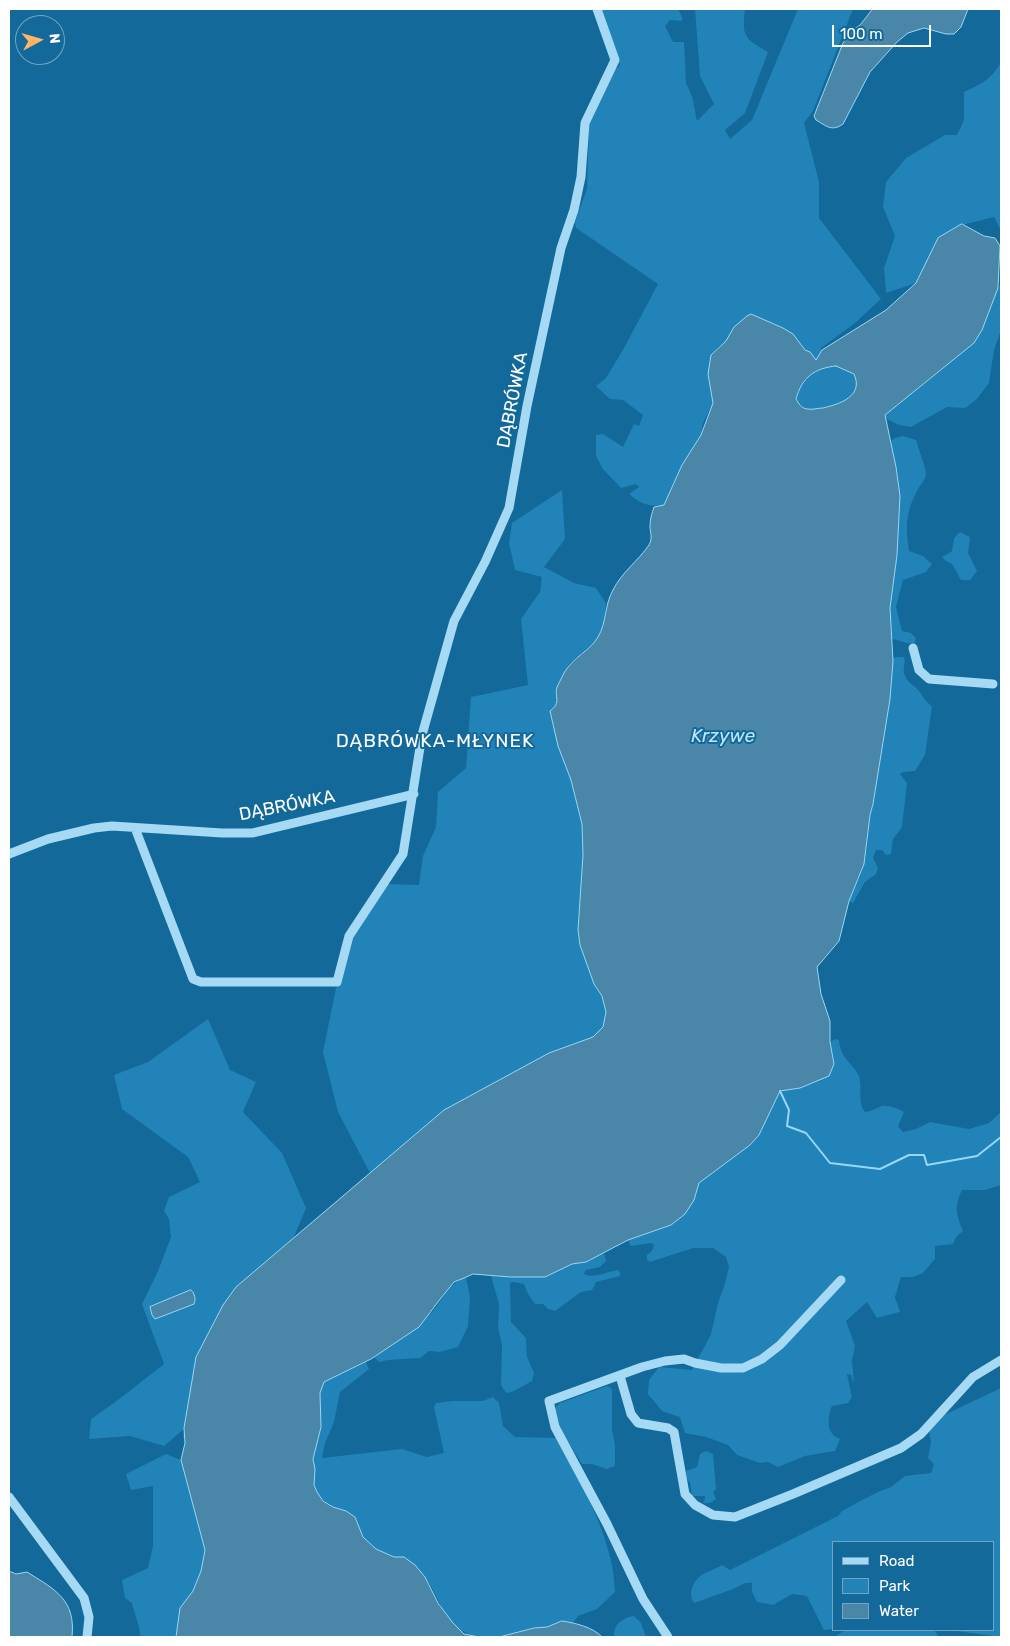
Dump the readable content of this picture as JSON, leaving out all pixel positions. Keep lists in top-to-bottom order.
{
  "streets": {
    "street": ["DĄBRÓWKA"]
  },
  "districts": ["DĄBRÓWKA-MŁYNEK"],
  "water": ["Krzywe"],
  "legend": ["Road", "Park", "Water"],
  "scale_bar": "100 m",
  "north": "right"
}
